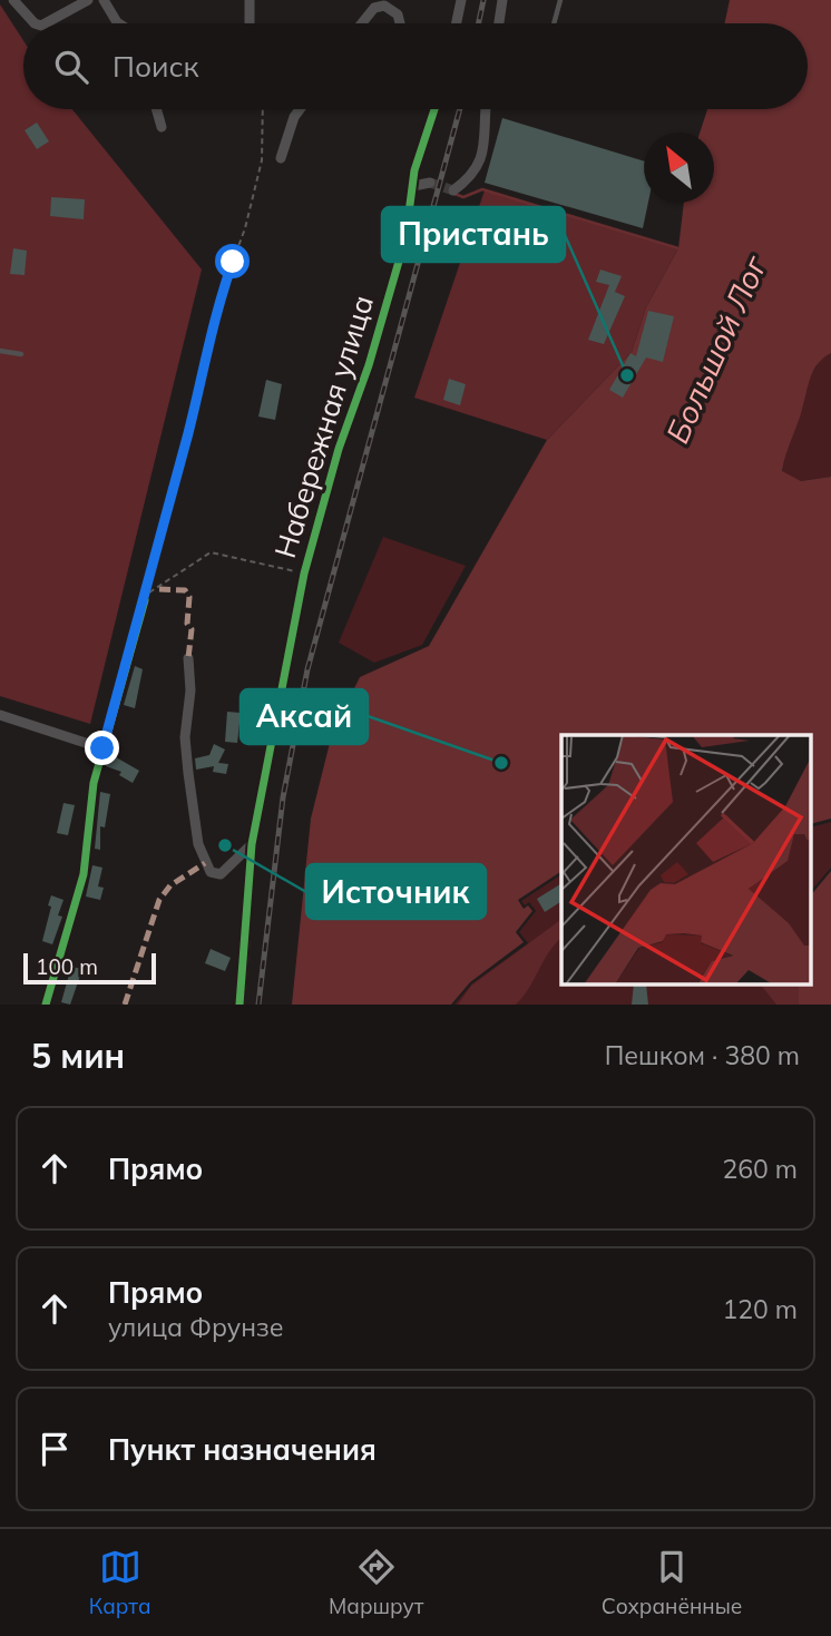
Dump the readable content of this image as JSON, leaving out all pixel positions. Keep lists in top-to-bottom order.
{
  "streets": {
    "street": ["Набережная улица"]
  },
  "water": ["Большой Лог"],
  "places": ["Пристань", "Аксай", "Источник"],
  "scale_bar": "100 m",
  "north": "top left",
  "page": {
    "search": "Поиск",
    "scale": "100 m",
    "heading": ["5 мин", "Пешком · 380 m"],
    "list": [
      ["Прямо", "260 m"],
      ["Прямо", "улица Фрунзе", "120 m"],
      "Пункт назначения"
    ],
    "nav": ["Карта", "Маршрут", "Сохранённые"]
  }
}
